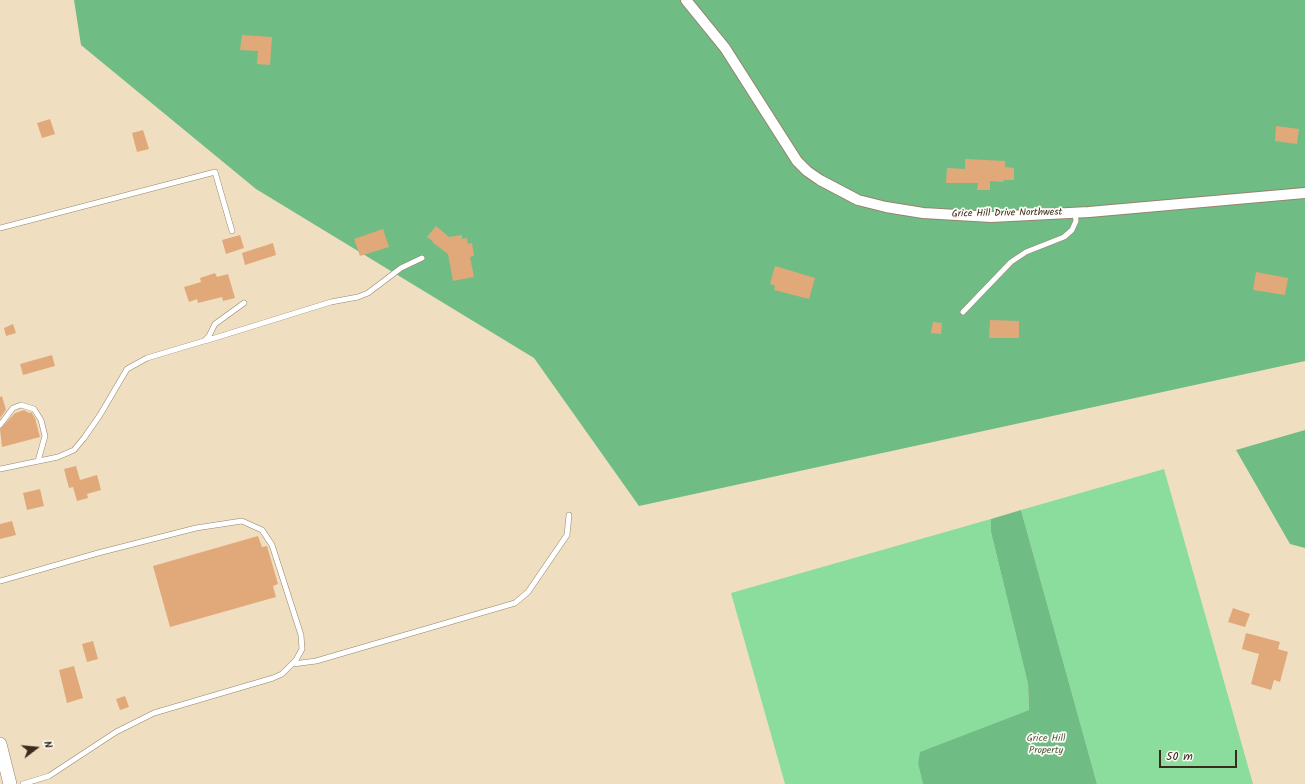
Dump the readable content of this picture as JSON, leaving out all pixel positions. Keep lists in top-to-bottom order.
{
  "streets": {
    "street": ["Grice Hill Drive Northwest"]
  },
  "parks": ["Grice Hill Property"],
  "scale_bar": "50 m",
  "north": "right"
}
